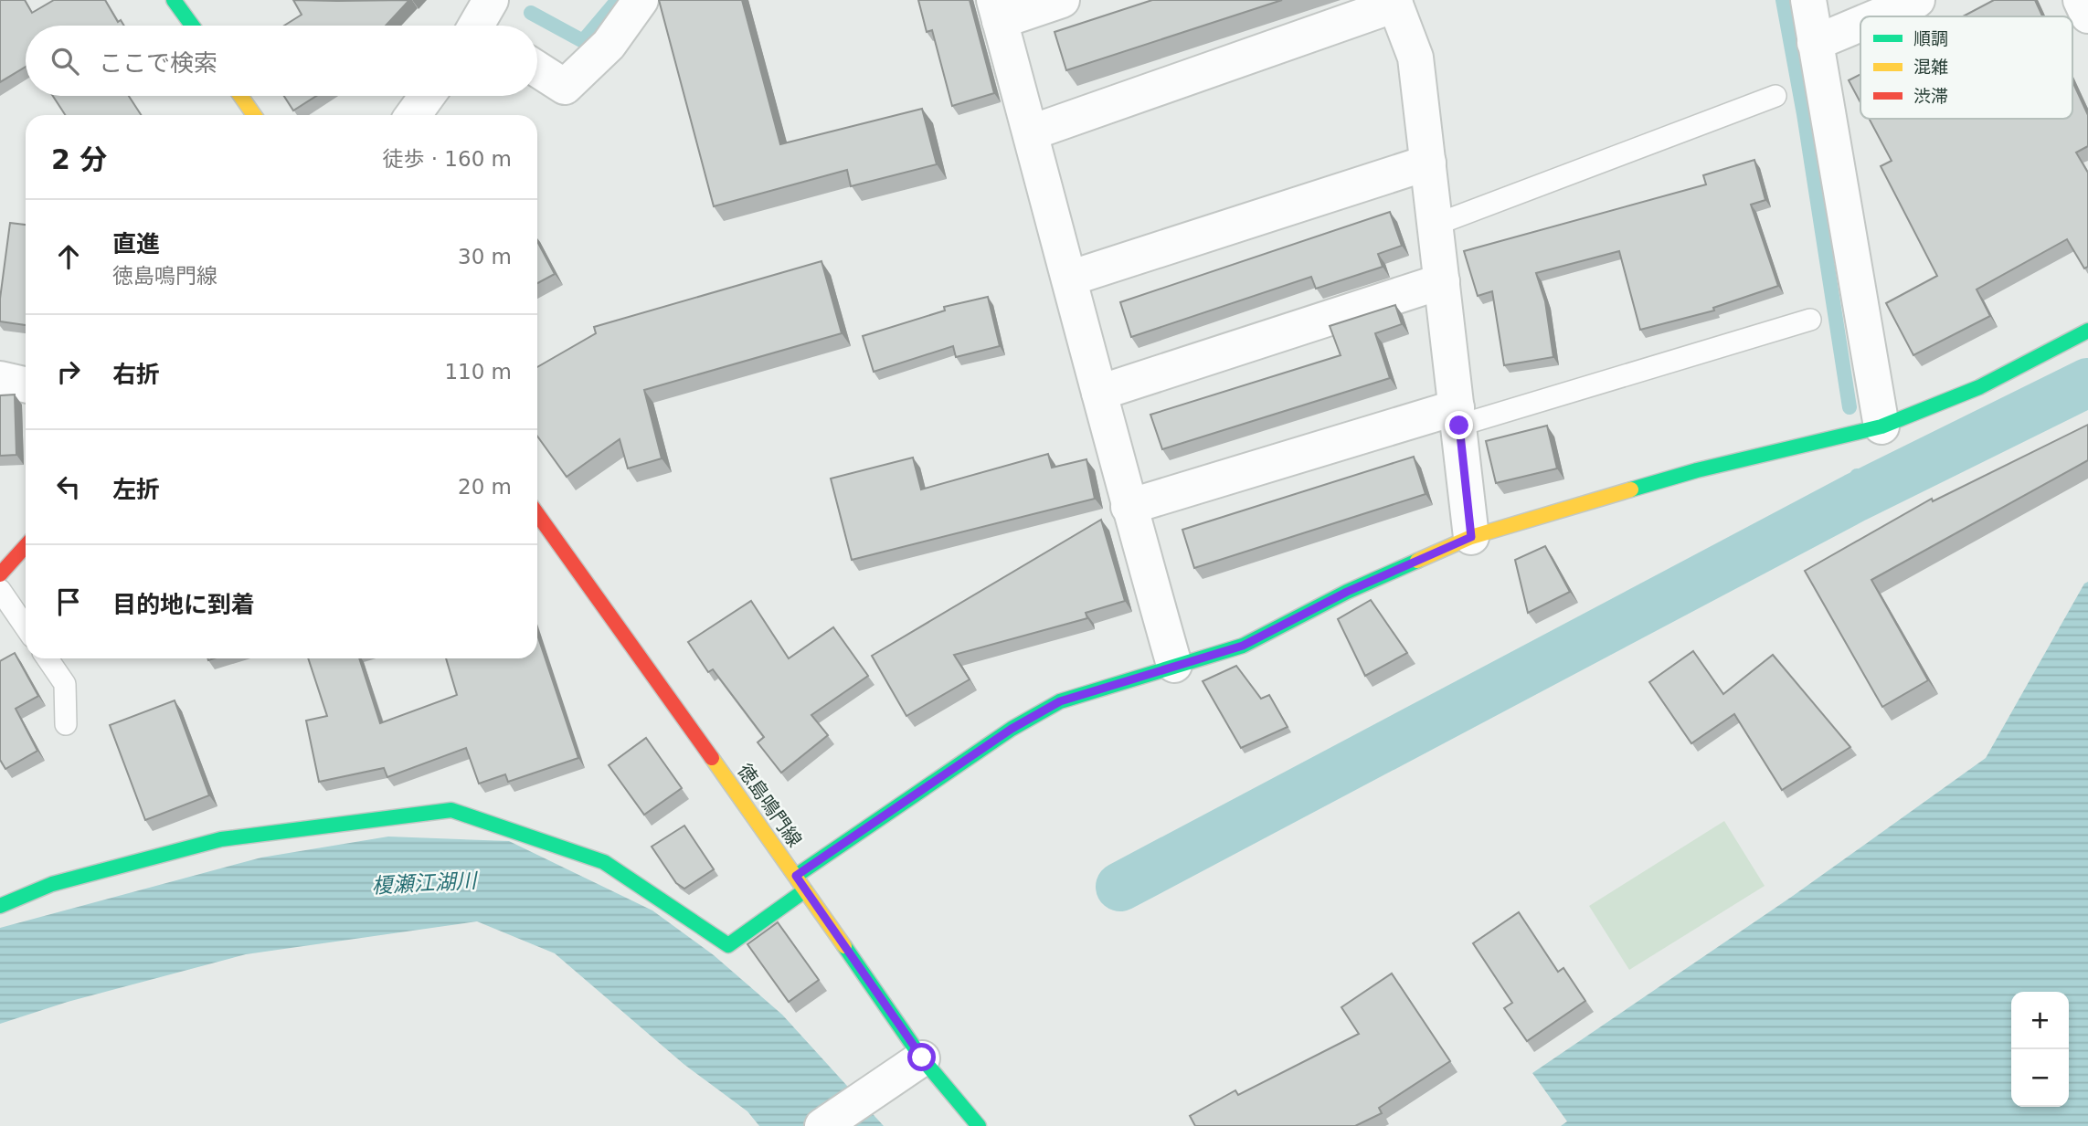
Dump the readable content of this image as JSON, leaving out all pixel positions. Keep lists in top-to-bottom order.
{
  "streets": {
    "street": ["徳島鳴門線"]
  },
  "water": ["榎瀬江湖川"],
  "legend": ["順調", "混雑", "渋滞"],
  "page": {
    "search": "ここで検索",
    "heading": ["2 分", "徒歩 · 160 m"],
    "list": [
      ["直進", "徳島鳴門線", "30 m"],
      ["右折", "110 m"],
      ["左折", "20 m"],
      "目的地に到着"
    ],
    "map_buttons": ["+", "−"]
  }
}
